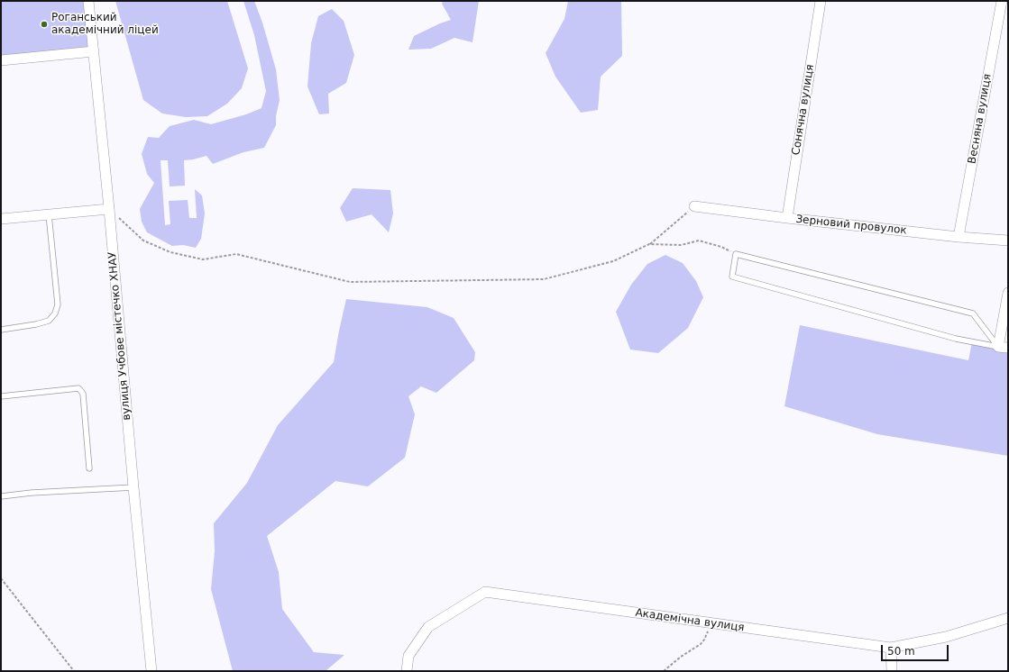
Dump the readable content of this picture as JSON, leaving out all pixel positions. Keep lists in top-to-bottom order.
{
  "streets": {
    "street": [
      "Сонячна вулиця",
      "Весняна вулиця",
      "Зерновий провулок",
      "вулиця Учбове містечко ХНАУ",
      "Академічна вулиця"
    ]
  },
  "crossings": [
    ["Сонячна вулиця", "Зерновий провулок"],
    ["Весняна вулиця", "Зерновий провулок"]
  ],
  "places": ["Роганський академічний ліцей"],
  "scale_bar": "50 m"
}
